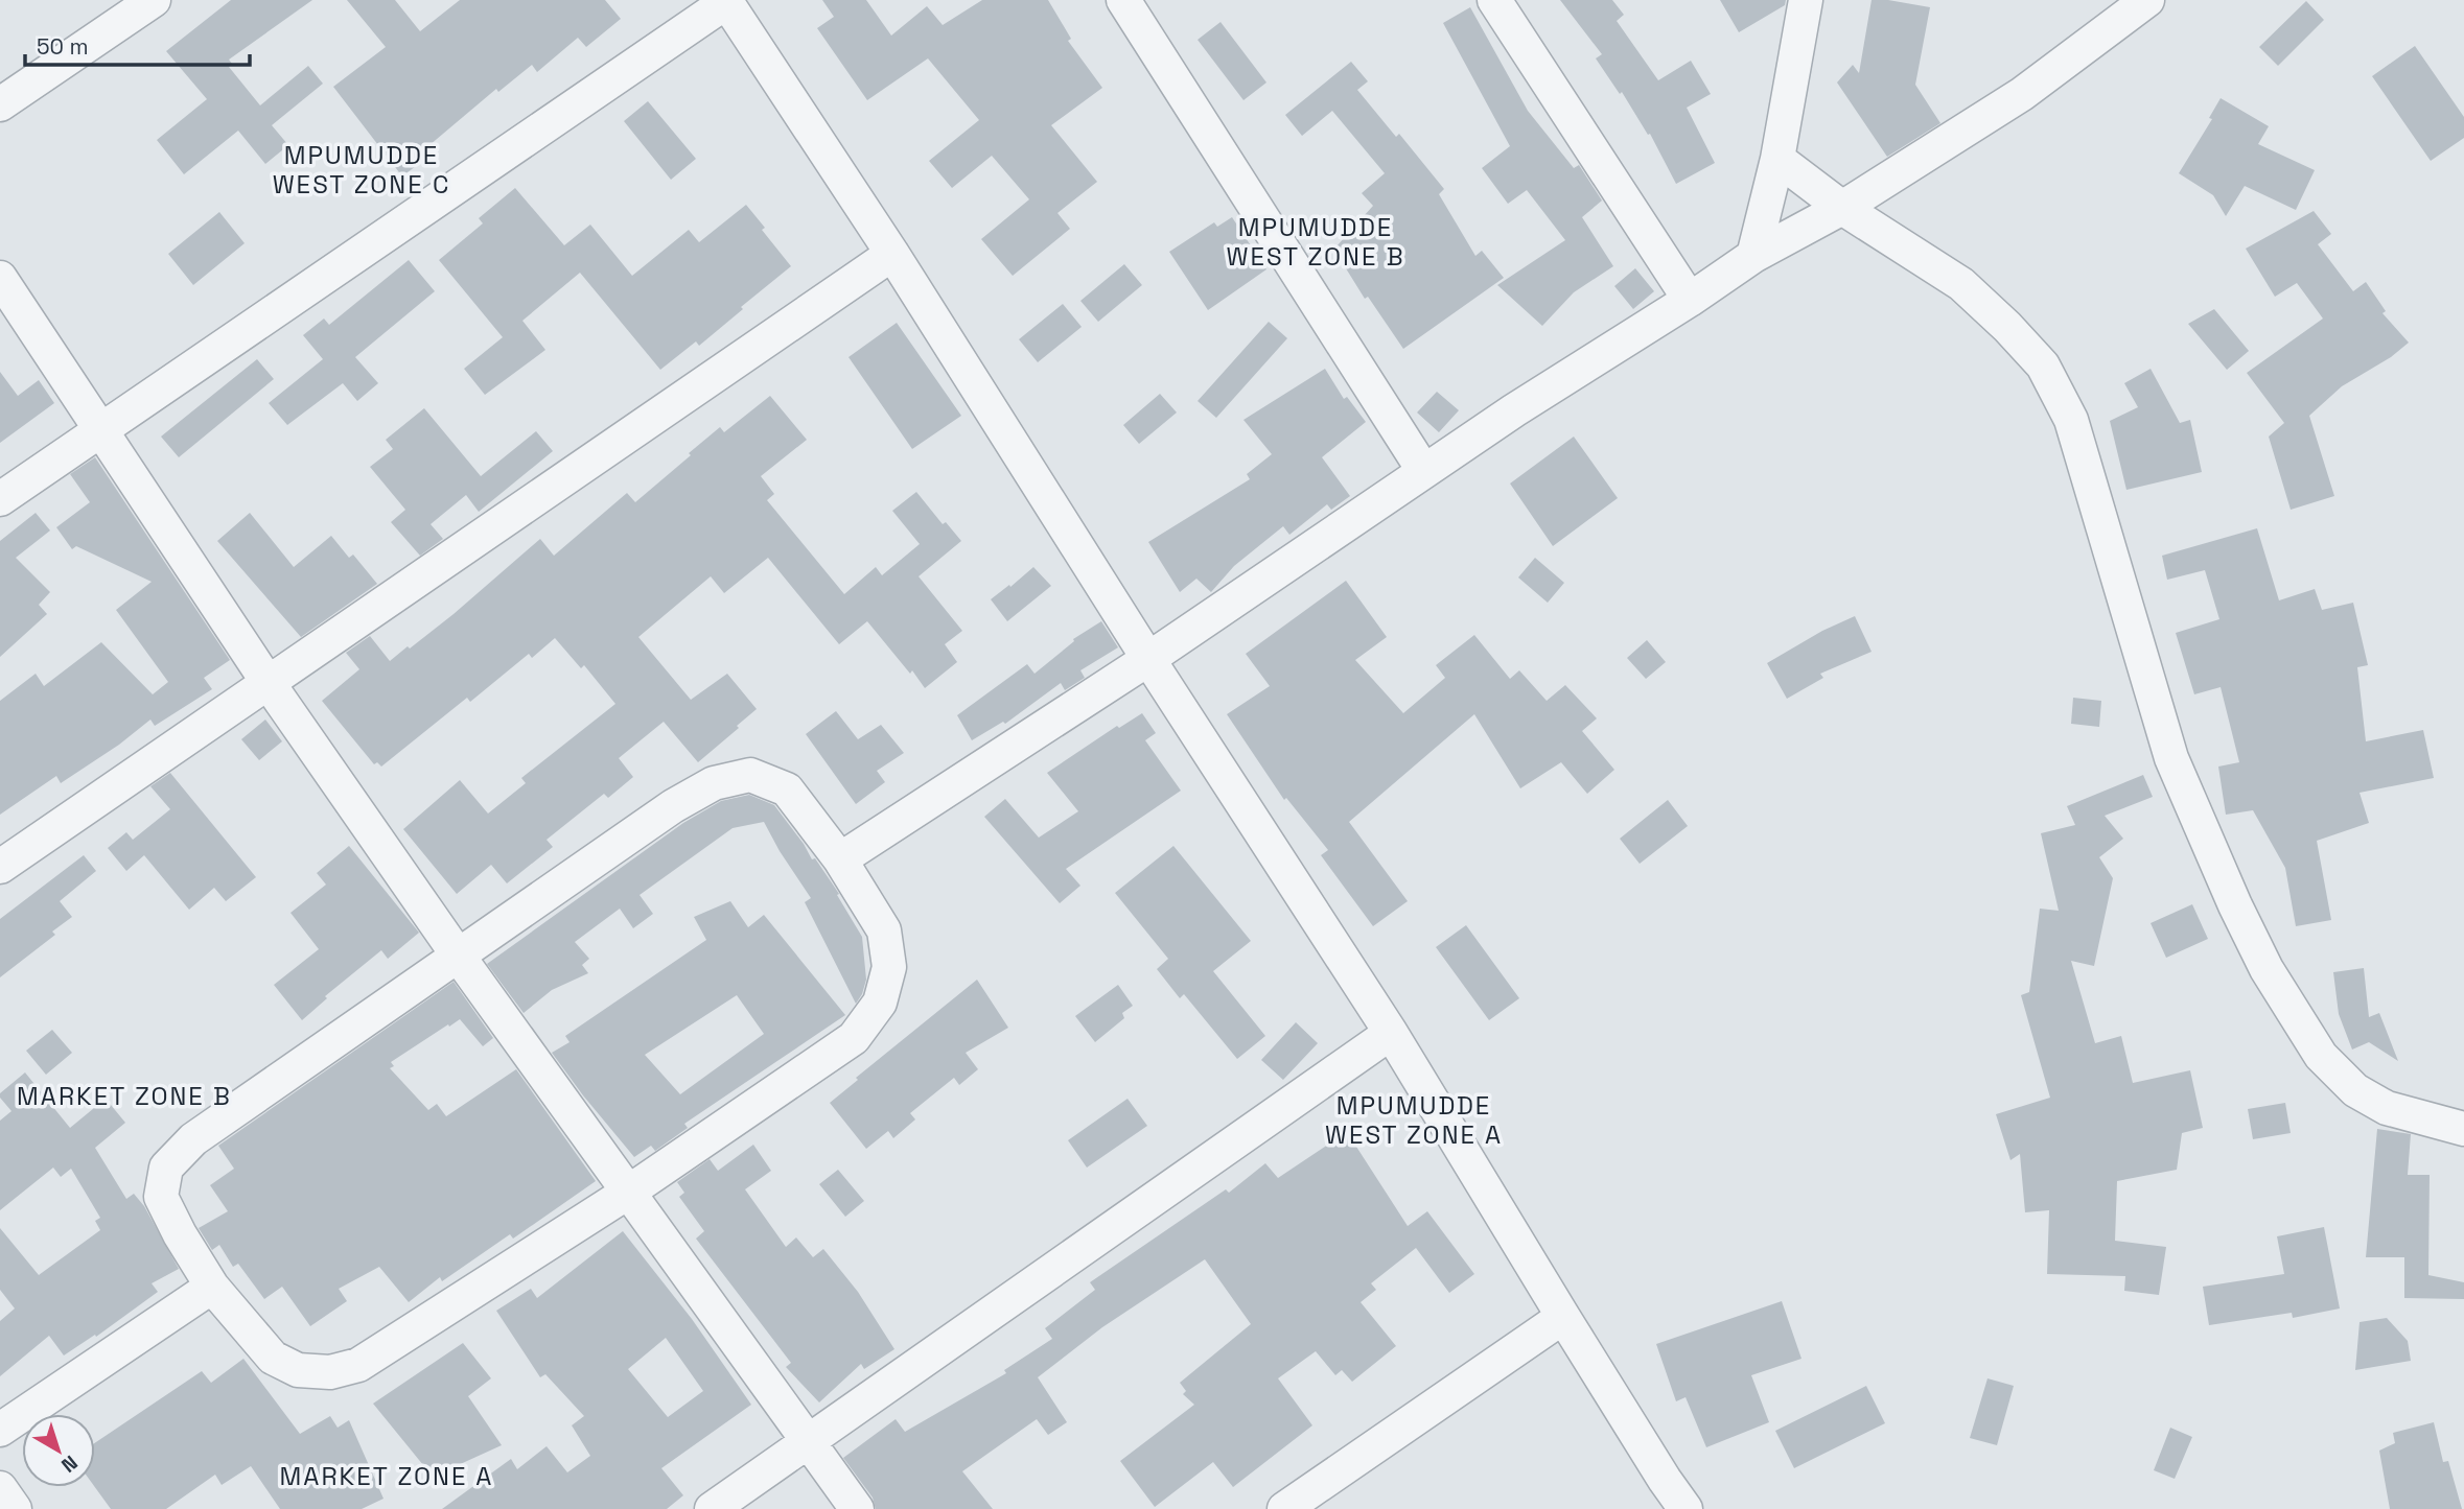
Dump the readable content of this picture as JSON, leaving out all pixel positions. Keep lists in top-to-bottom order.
{
  "districts": [
    "MPUMUDDE WEST ZONE C",
    "MPUMUDDE WEST ZONE B",
    "MARKET ZONE B",
    "MPUMUDDE WEST ZONE A",
    "MARKET ZONE A"
  ],
  "scale_bar": "50 m",
  "north": "bottom right"
}
